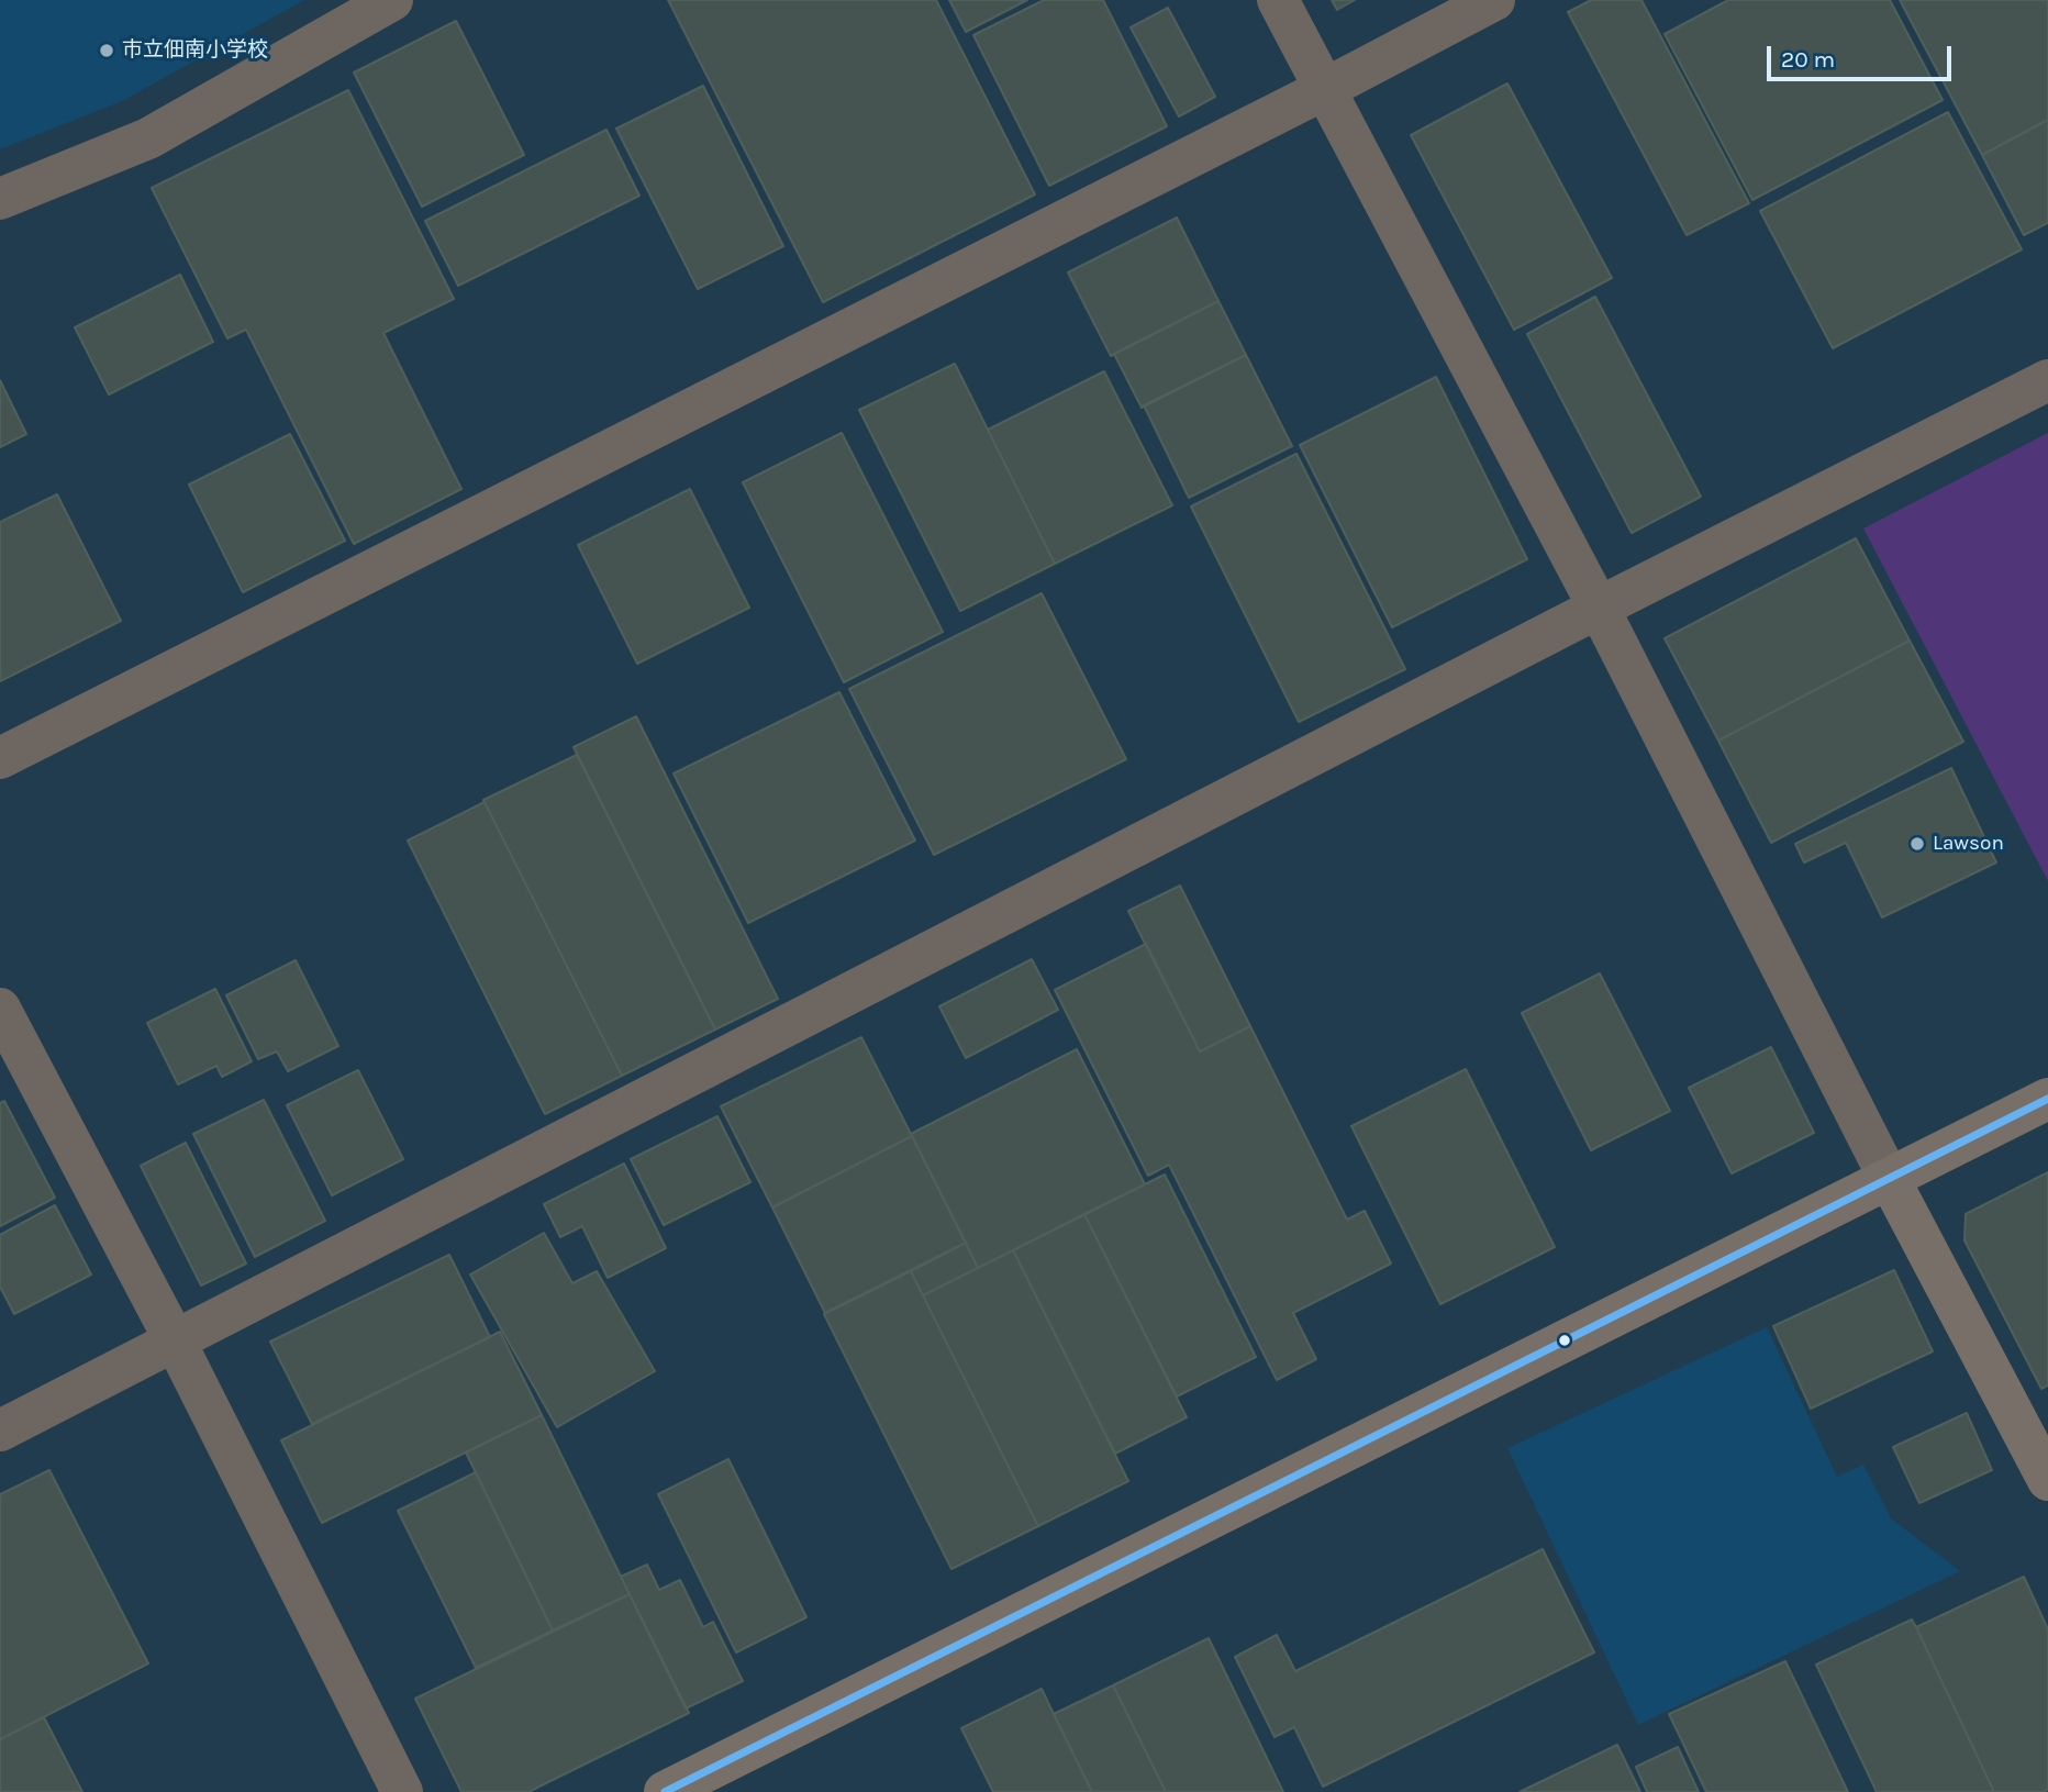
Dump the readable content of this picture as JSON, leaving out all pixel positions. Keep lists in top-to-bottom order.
{
  "places": ["市立佃南小学校", "Lawson"],
  "scale_bar": "20 m"
}
